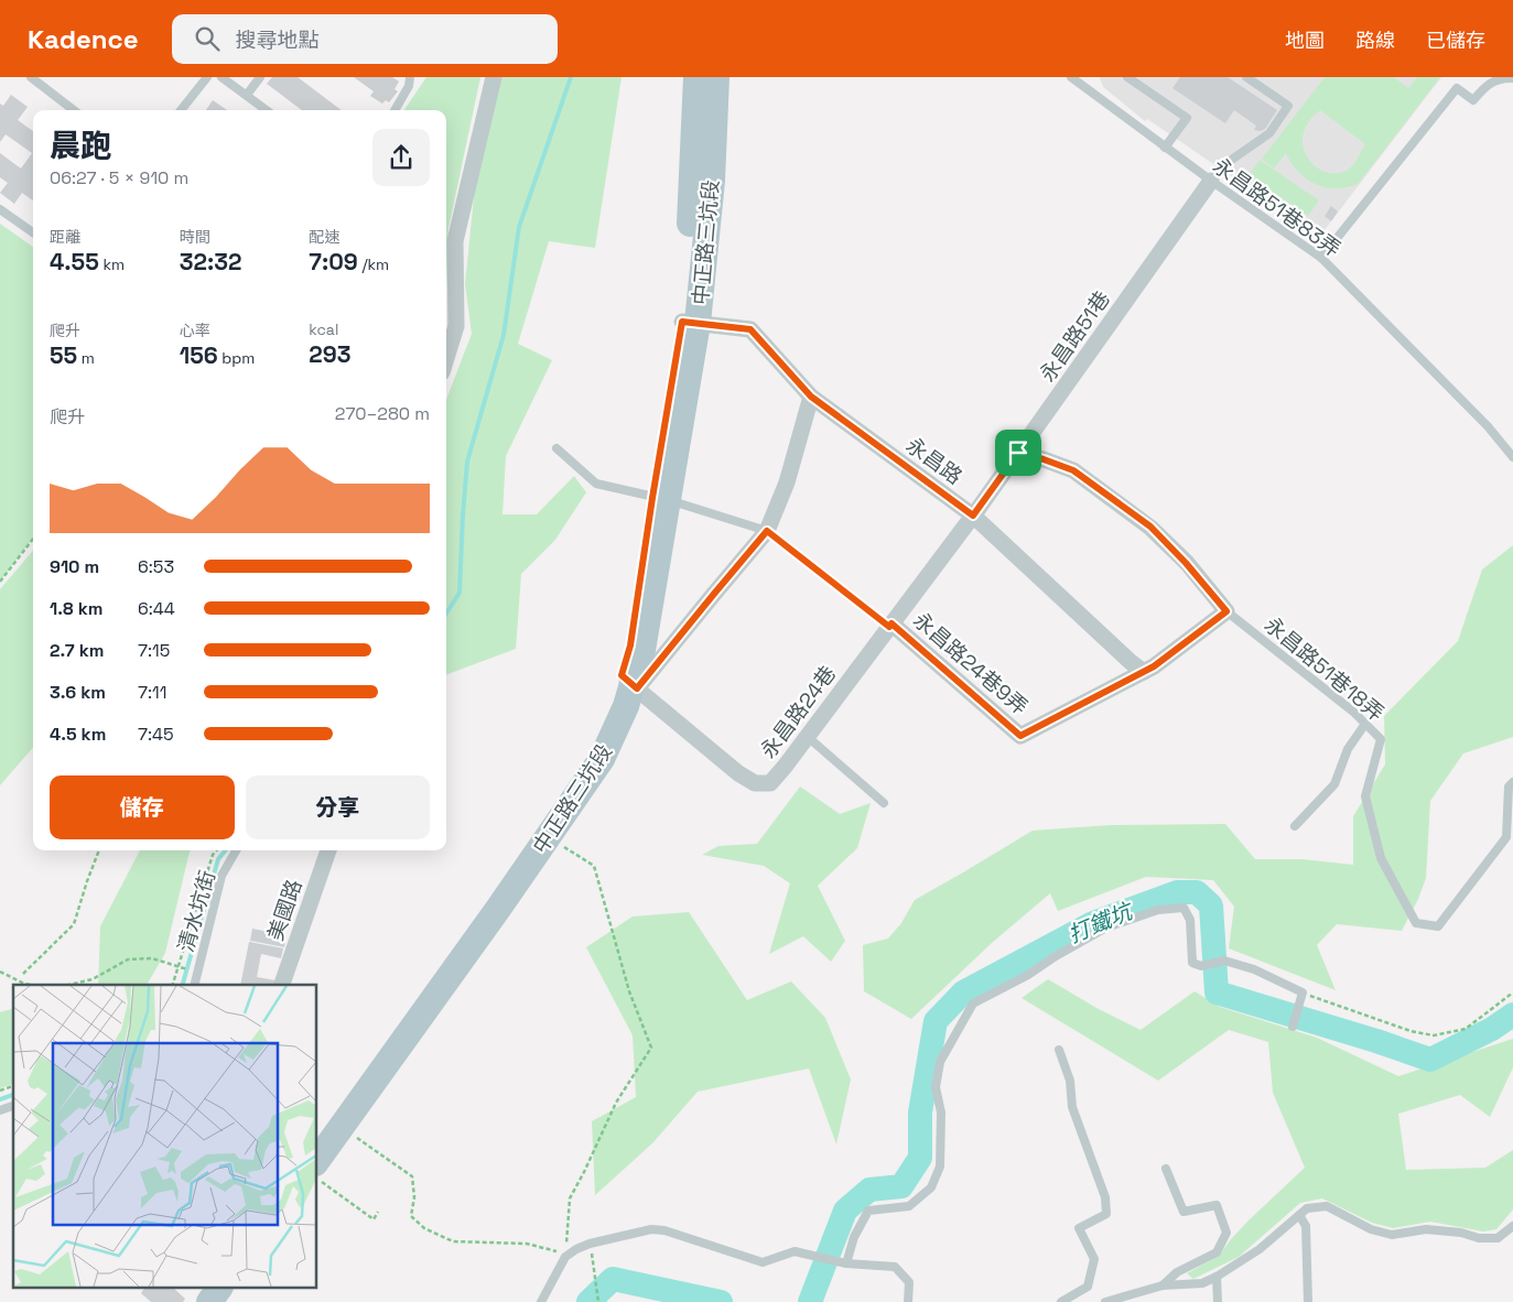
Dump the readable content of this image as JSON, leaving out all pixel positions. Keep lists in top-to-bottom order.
{
  "streets": {
    "main road": ["中正路三坑段"],
    "street": [
      "永昌路51巷",
      "永昌路",
      "永昌路24巷9弄",
      "永昌路24巷",
      "美國路"
    ],
    "lane": ["永昌路51巷83弄", "永昌路51巷18弄", "清水坑街"]
  },
  "crossings": [
    ["永昌路51巷83弄", "永昌路51巷"],
    ["中正路三坑段", "永昌路"],
    ["中正路三坑段", "永昌路24巷"],
    ["永昌路51巷", "永昌路"],
    ["永昌路51巷", "永昌路24巷"],
    ["永昌路", "永昌路24巷9弄"],
    ["永昌路", "永昌路24巷"],
    ["永昌路24巷9弄", "永昌路24巷"]
  ],
  "water": ["打鐵坑"],
  "page": {
    "header": "Kadence",
    "search": "搜尋地點",
    "nav": ["地圖", "路線", "已儲存"],
    "heading": ["晨跑", "06:27 · 5 × 910 m"],
    "stats": [
      ["距離", "4.55 km"],
      ["時間", "32:32"],
      ["配速", "7:09 /km"],
      ["爬升", "55 m"],
      ["心率", "156 bpm"],
      ["kcal", "293"]
    ],
    "chart": ["爬升", "270–280 m"],
    "list": [
      {
        "name": "910 m",
        "note": "6:53"
      },
      {
        "name": "1.8 km",
        "note": "6:44"
      },
      {
        "name": "2.7 km",
        "note": "7:15"
      },
      {
        "name": "3.6 km",
        "note": "7:11"
      },
      {
        "name": "4.5 km",
        "note": "7:45"
      }
    ],
    "buttons": ["儲存", "分享"]
  }
}
